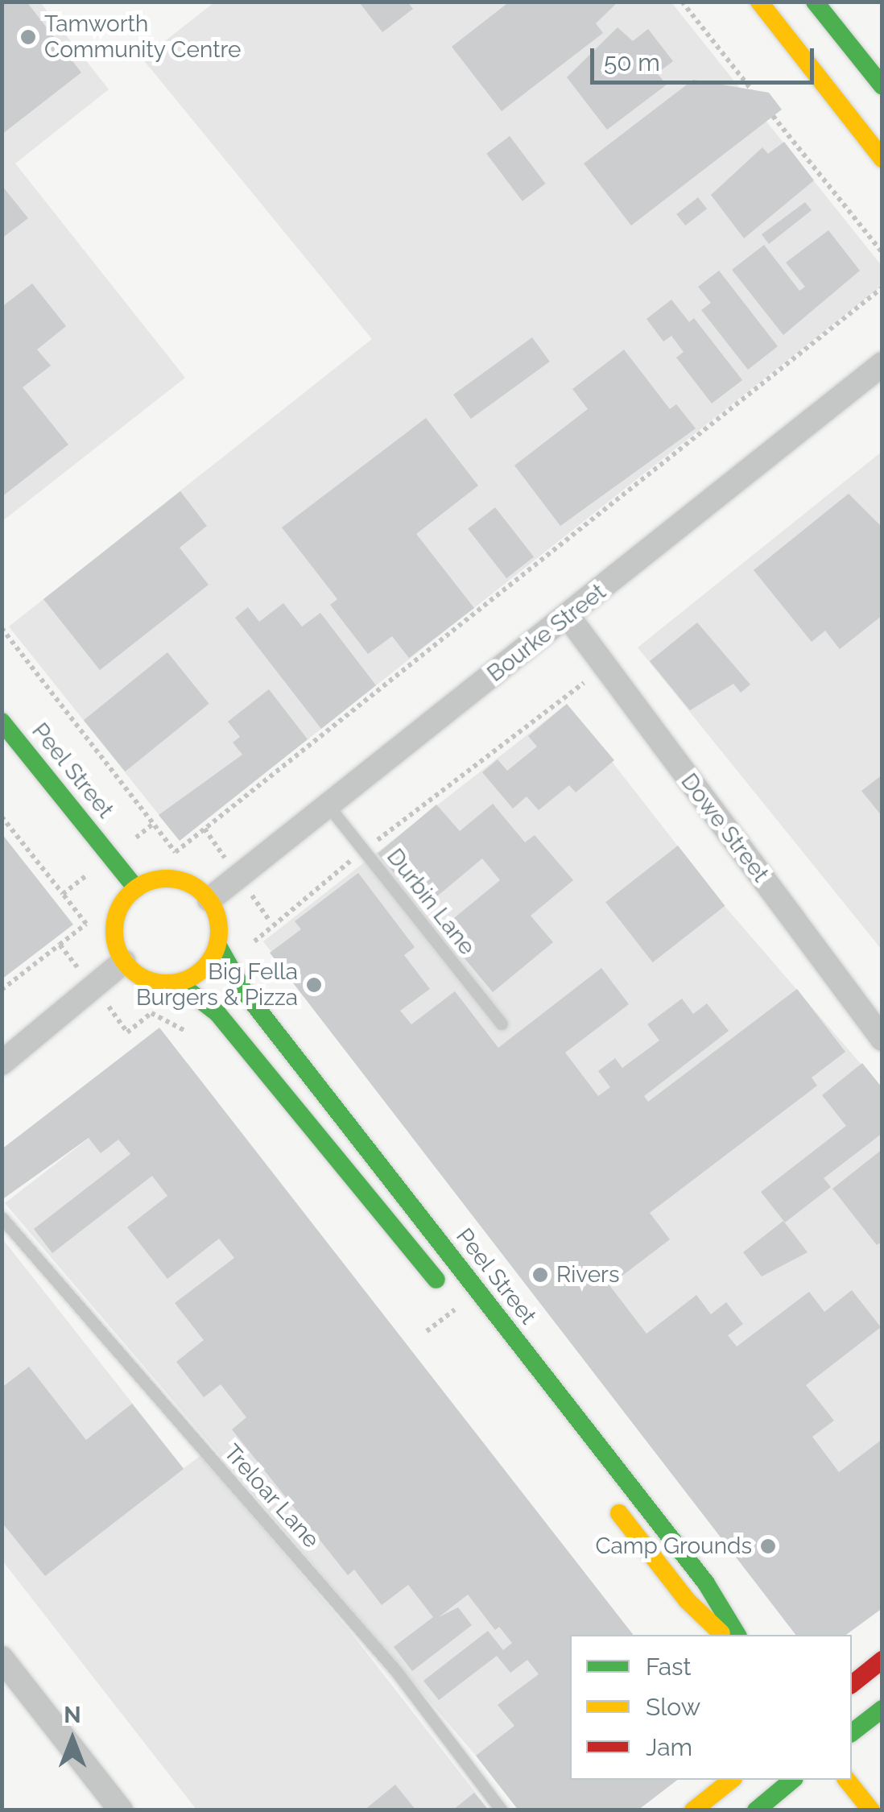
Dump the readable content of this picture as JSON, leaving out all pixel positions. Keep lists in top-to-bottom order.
{
  "streets": {
    "main road": ["Peel Street"],
    "street": ["Bourke Street", "Dowe Street"],
    "lane": ["Durbin Lane", "Treloar Lane"]
  },
  "crossings": [
    ["Bourke Street", "Peel Street"],
    ["Bourke Street", "Dowe Street"],
    ["Bourke Street", "Durbin Lane"]
  ],
  "places": [
    "Tamworth Community Centre",
    "Big Fella Burgers & Pizza",
    "Rivers",
    "Camp Grounds"
  ],
  "legend": ["Fast", "Slow", "Jam"],
  "scale_bar": "50 m",
  "north": "top"
}
